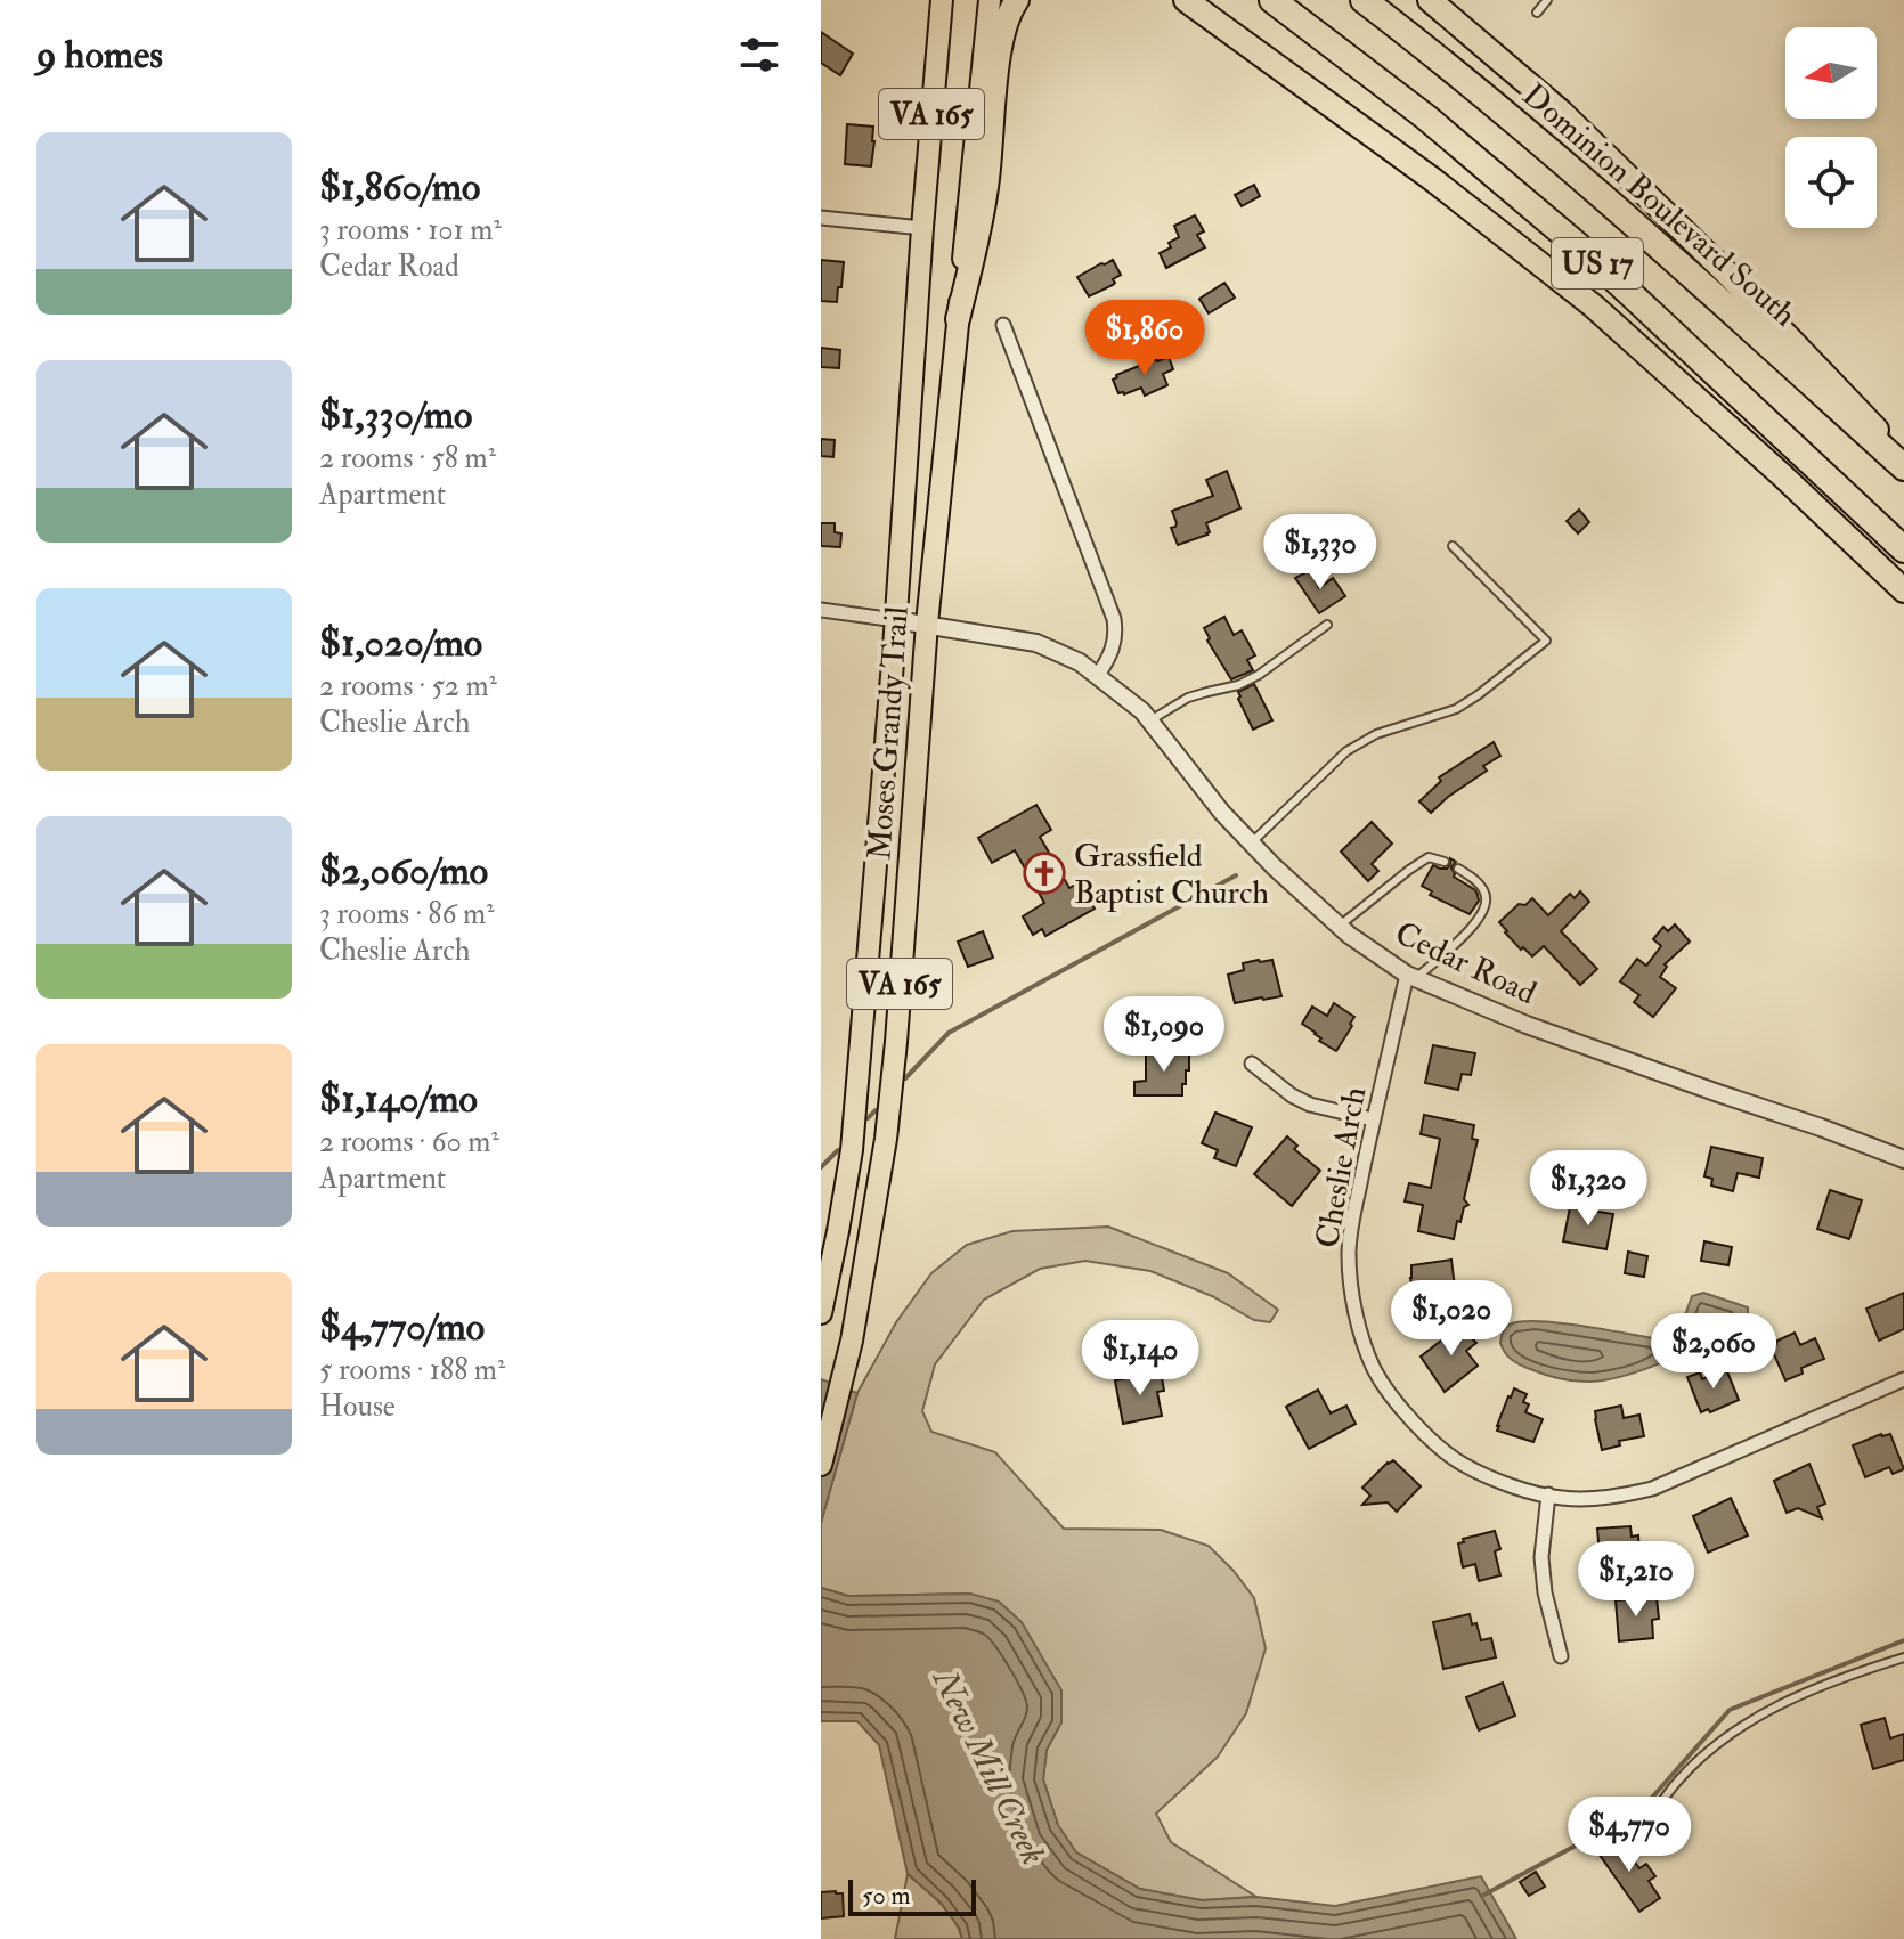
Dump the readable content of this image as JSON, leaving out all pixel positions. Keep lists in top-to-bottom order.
{
  "streets": {
    "highway": ["Dominion Boulevard South", "US 17"],
    "main road": ["VA 165", "Moses Grandy Trail"],
    "street": ["Cedar Road", "Cheslie Arch"]
  },
  "crossings": [
    ["Moses Grandy Trail", "Cedar Road"],
    ["Cedar Road", "Cheslie Arch"]
  ],
  "water": ["New Mill Creek"],
  "places": {
    "church": ["Grassfield Baptist Church"]
  },
  "scale_bar": "50 m",
  "north": "left",
  "page": {
    "heading": "9 homes",
    "list": [
      {
        "name": "$1,860/mo",
        "note": "3 rooms · 101 m² · Cedar Road"
      },
      {
        "name": "$1,330/mo",
        "note": "2 rooms · 58 m² · Apartment"
      },
      {
        "name": "$1,020/mo",
        "note": "2 rooms · 52 m² · Cheslie Arch"
      },
      {
        "name": "$2,060/mo",
        "note": "3 rooms · 86 m² · Cheslie Arch"
      },
      {
        "name": "$1,140/mo",
        "note": "2 rooms · 60 m² · Apartment"
      },
      {
        "name": "$4,770/mo",
        "note": "5 rooms · 188 m² · House"
      }
    ],
    "price": [
      "$1,860",
      "$1,330",
      "$1,090",
      "$1,320",
      "$1,020",
      "$2,060",
      "$1,140",
      "$1,210",
      "$4,770"
    ],
    "scale": "50 m"
  }
}
